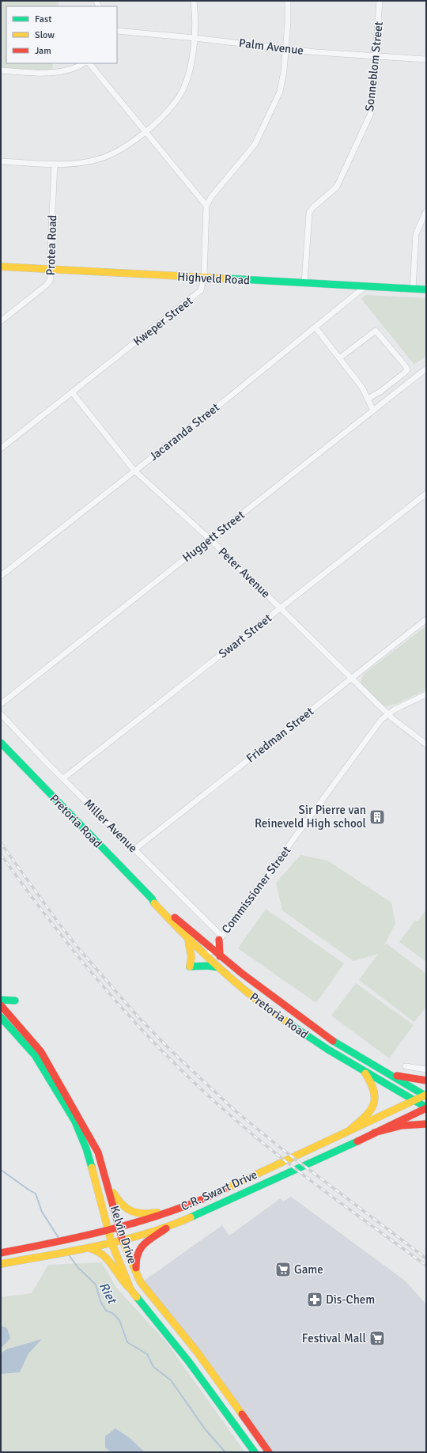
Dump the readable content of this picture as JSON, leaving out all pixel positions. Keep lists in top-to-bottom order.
{
  "streets": {
    "main road": [
      "Highveld Road",
      "Pretoria Road",
      "C.R. Swart Drive",
      "Kelvin Drive"
    ],
    "street": [
      "Palm Avenue",
      "Sonneblom Street",
      "Protea Road",
      "Kweper Street",
      "Jacaranda Street",
      "Huggett Street",
      "Peter Avenue",
      "Swart Street",
      "Friedman Street",
      "Miller Avenue",
      "Commissioner Street"
    ]
  },
  "crossings": [
    ["Palm Avenue", "Sonneblom Street"],
    ["Sonneblom Street", "Highveld Road"],
    ["Protea Road", "Highveld Road"],
    ["Highveld Road", "Kweper Street"],
    ["Highveld Road", "Jacaranda Street"],
    ["Kweper Street", "Peter Avenue"],
    ["Jacaranda Street", "Peter Avenue"],
    ["Huggett Street", "Peter Avenue"],
    ["Peter Avenue", "Swart Street"],
    ["Peter Avenue", "Friedman Street"],
    ["Peter Avenue", "Commissioner Street"],
    ["Swart Street", "Miller Avenue"],
    ["Friedman Street", "Miller Avenue"],
    ["Pretoria Road", "Commissioner Street"],
    ["Pretoria Road", "C.R. Swart Drive"],
    ["Miller Avenue", "Commissioner Street"],
    ["C.R. Swart Drive", "Kelvin Drive"]
  ],
  "water": ["Riet"],
  "places": {
    "building": ["Sir Pierre van Reineveld High school"],
    "supermarket": ["Game", "Festival Mall"],
    "pharmacy": ["Dis-Chem"]
  },
  "legend": ["Fast", "Slow", "Jam"]
}
